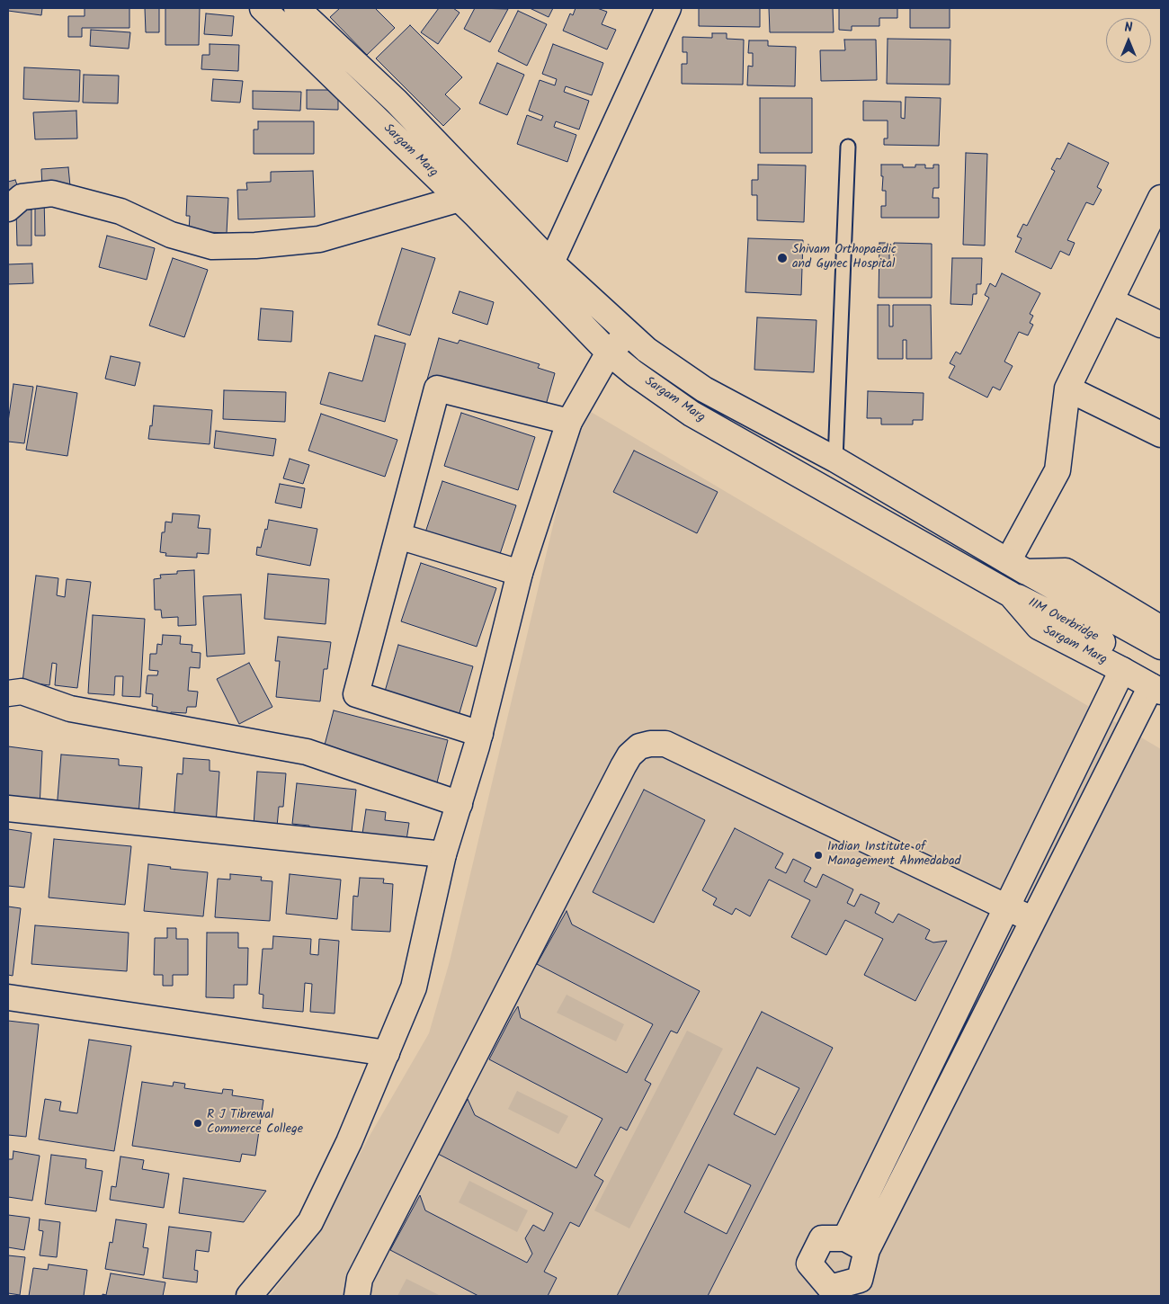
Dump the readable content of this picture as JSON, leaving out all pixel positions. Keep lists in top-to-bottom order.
{
  "streets": {
    "street": ["Sargam Marg", "IIM Overbridge"]
  },
  "crossings": [
    ["Sargam Marg", "IIM Overbridge"]
  ],
  "places": ["Shivam Orthopaedic and Gynec Hospital", "Indian Institute of Management Ahmedabad", "R J Tibrewal Commerce College"],
  "north": "top"
}
